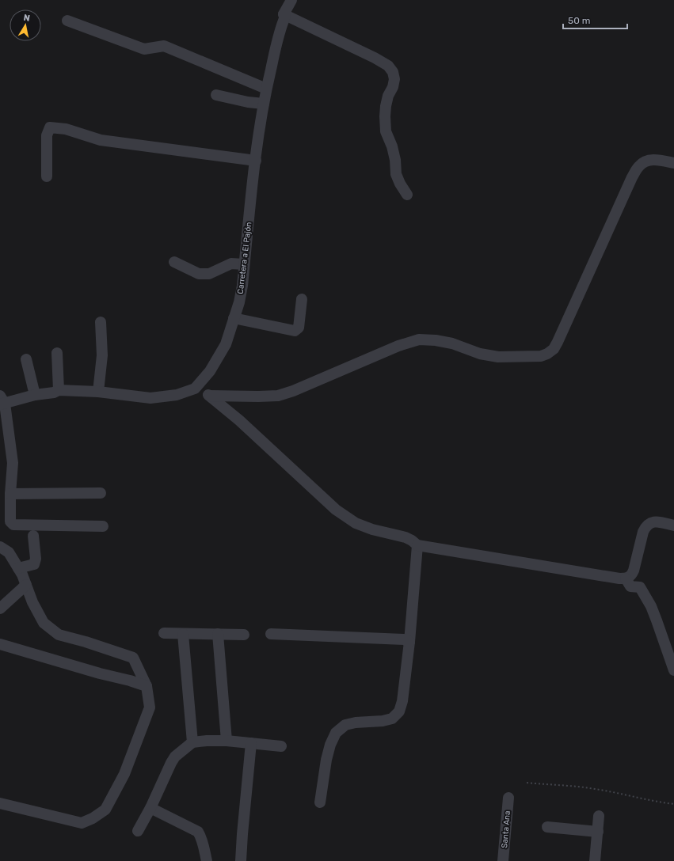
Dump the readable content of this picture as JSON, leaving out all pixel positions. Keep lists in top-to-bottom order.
{
  "streets": {
    "street": ["Carretera a El Pajón", "Santa Ana"]
  },
  "scale_bar": "50 m",
  "north": "top"
}
